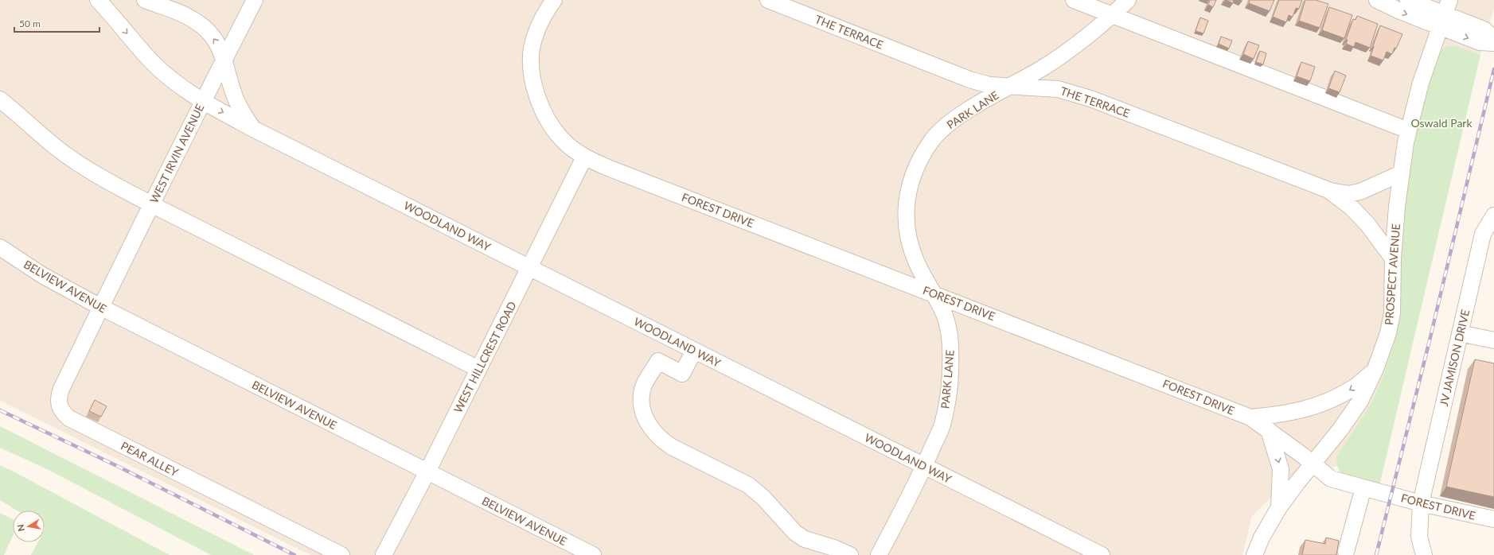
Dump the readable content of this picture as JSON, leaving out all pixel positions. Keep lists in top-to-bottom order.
{
  "streets": {
    "street": [
      "THE TERRACE",
      "PARK LANE",
      "WEST IRVIN AVENUE",
      "FOREST DRIVE",
      "WOODLAND WAY",
      "PROSPECT AVENUE",
      "BELVIEW AVENUE",
      "WEST HILLCREST ROAD",
      "JV JAMISON DRIVE",
      "PEAR ALLEY"
    ]
  },
  "crossings": [
    ["THE TERRACE", "PARK LANE"],
    ["THE TERRACE", "PROSPECT AVENUE"],
    ["PARK LANE", "FOREST DRIVE"],
    ["PARK LANE", "WOODLAND WAY"],
    ["WEST IRVIN AVENUE", "WOODLAND WAY"],
    ["WEST IRVIN AVENUE", "BELVIEW AVENUE"],
    ["WEST IRVIN AVENUE", "PEAR ALLEY"],
    ["FOREST DRIVE", "PROSPECT AVENUE"],
    ["FOREST DRIVE", "WEST HILLCREST ROAD"],
    ["FOREST DRIVE", "JV JAMISON DRIVE"],
    ["WOODLAND WAY", "WEST HILLCREST ROAD"],
    ["BELVIEW AVENUE", "WEST HILLCREST ROAD"],
    ["BELVIEW AVENUE", "PEAR ALLEY"]
  ],
  "parks": ["Oswald Park"],
  "scale_bar": "50 m",
  "north": "left"
}
